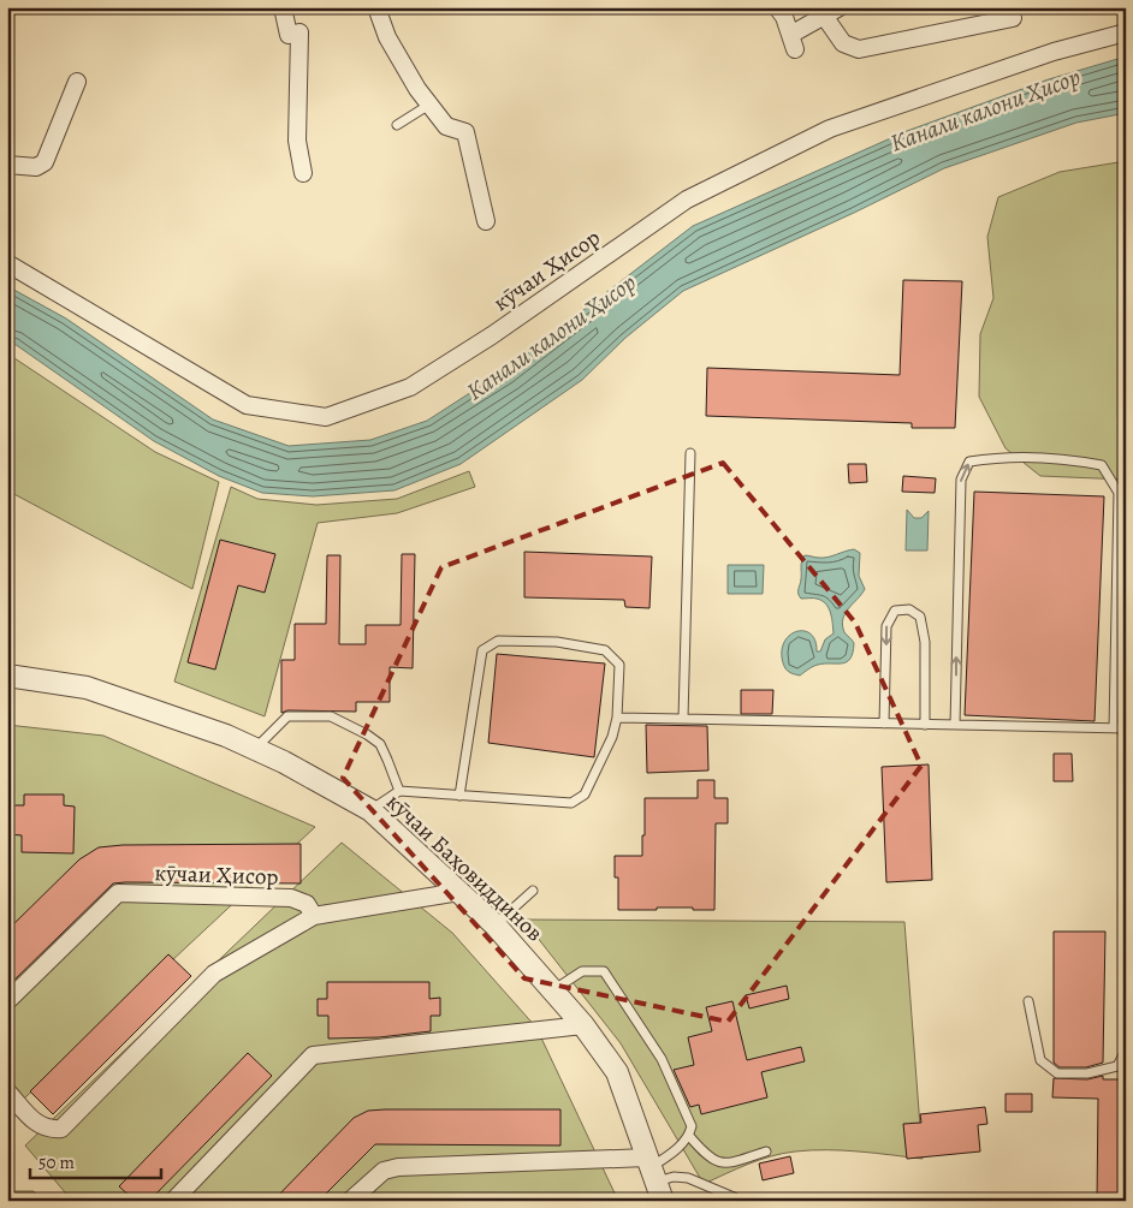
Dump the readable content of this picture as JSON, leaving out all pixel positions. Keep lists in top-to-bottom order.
{
  "streets": {
    "street": ["кӯчаи Ҳисор", "кӯчаи Баҳовиддинов"]
  },
  "water": ["Канали калони Ҳисор"],
  "scale_bar": "50 m"
}
